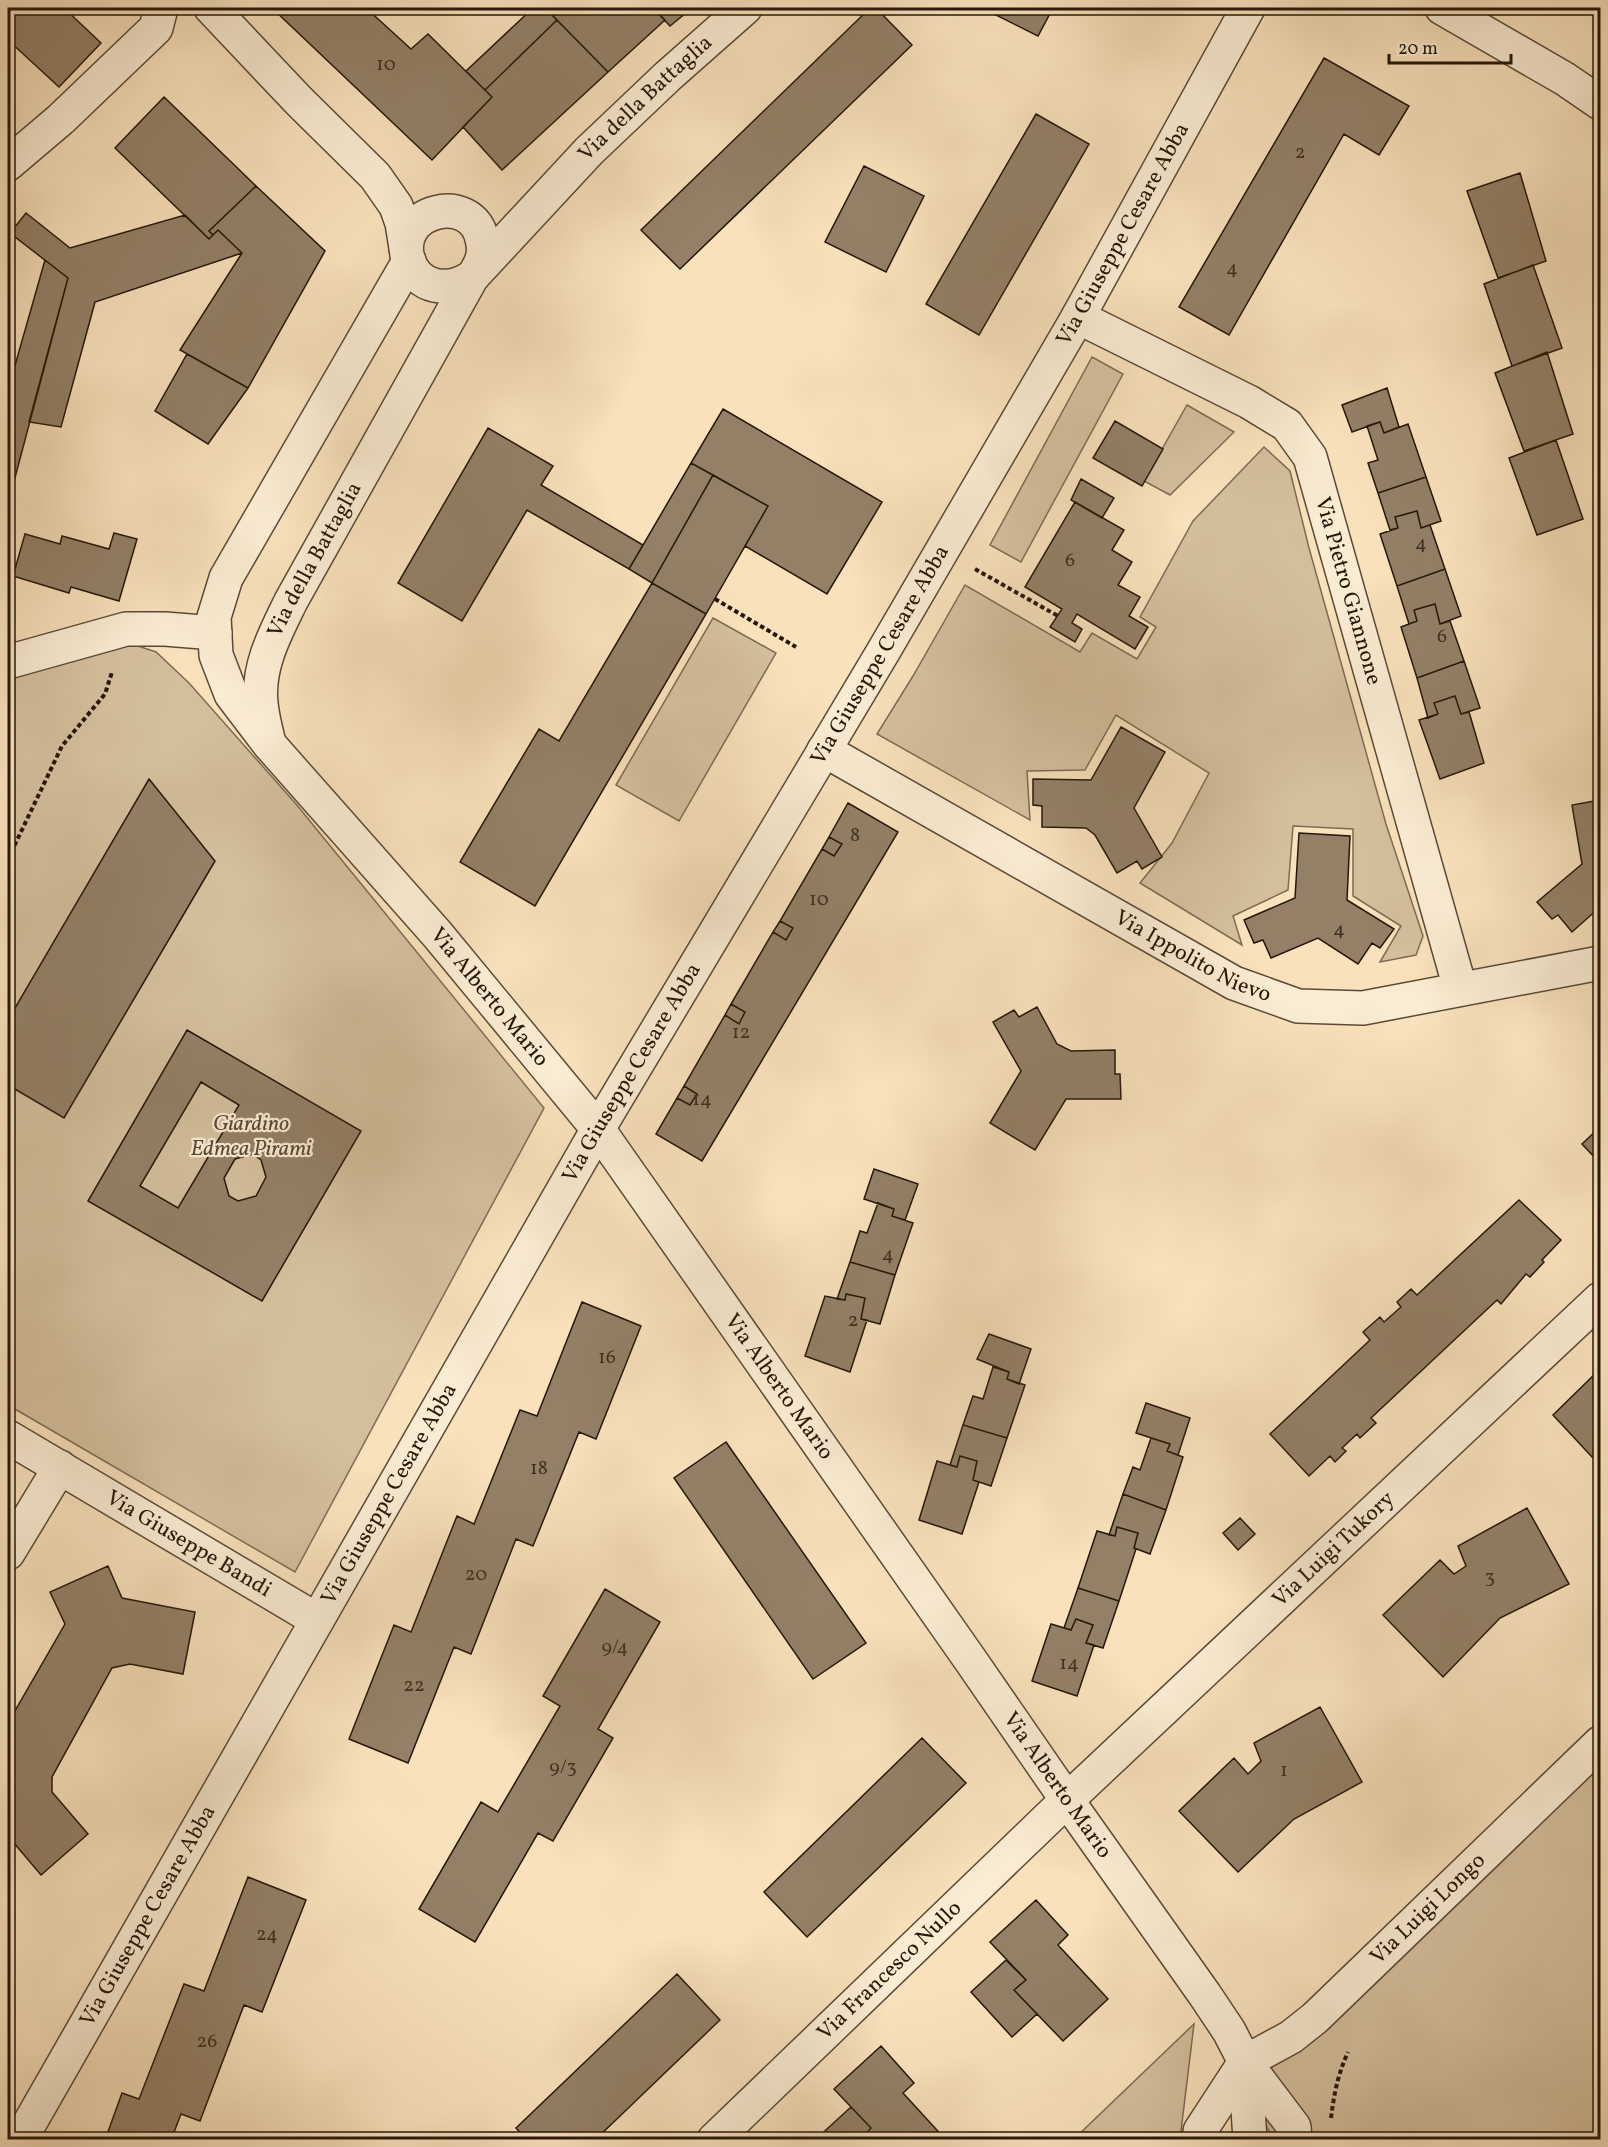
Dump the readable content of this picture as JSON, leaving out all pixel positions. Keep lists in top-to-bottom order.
{
  "streets": {
    "street": [
      "Via della Battaglia",
      "Via Giuseppe Cesare Abba",
      "Via Pietro Giannone",
      "Via Ippolito Nievo",
      "Via Alberto Mario",
      "Via Giuseppe Bandi",
      "Via Luigi Tukory",
      "Via Luigi Longo",
      "Via Francesco Nullo"
    ]
  },
  "crossings": [
    ["Via della Battaglia", "Via Alberto Mario"],
    ["Via Giuseppe Cesare Abba", "Via Pietro Giannone"],
    ["Via Giuseppe Cesare Abba", "Via Ippolito Nievo"],
    ["Via Giuseppe Cesare Abba", "Via Alberto Mario"],
    ["Via Giuseppe Cesare Abba", "Via Giuseppe Bandi"],
    ["Via Pietro Giannone", "Via Ippolito Nievo"],
    ["Via Alberto Mario", "Via Luigi Tukory"],
    ["Via Alberto Mario", "Via Luigi Longo"],
    ["Via Alberto Mario", "Via Francesco Nullo"],
    ["Via Luigi Tukory", "Via Francesco Nullo"]
  ],
  "parks": ["Giardino Edmea Pirami"],
  "house_numbers": [
    "10",
    "2",
    "4",
    "4",
    "6",
    "6",
    "8",
    "10",
    "4",
    "12",
    "14",
    "4",
    "2",
    "16",
    "18",
    "20",
    "3",
    "9/4",
    "14",
    "22",
    "9/3",
    "1",
    "24",
    "26"
  ],
  "scale_bar": "20 m"
}
